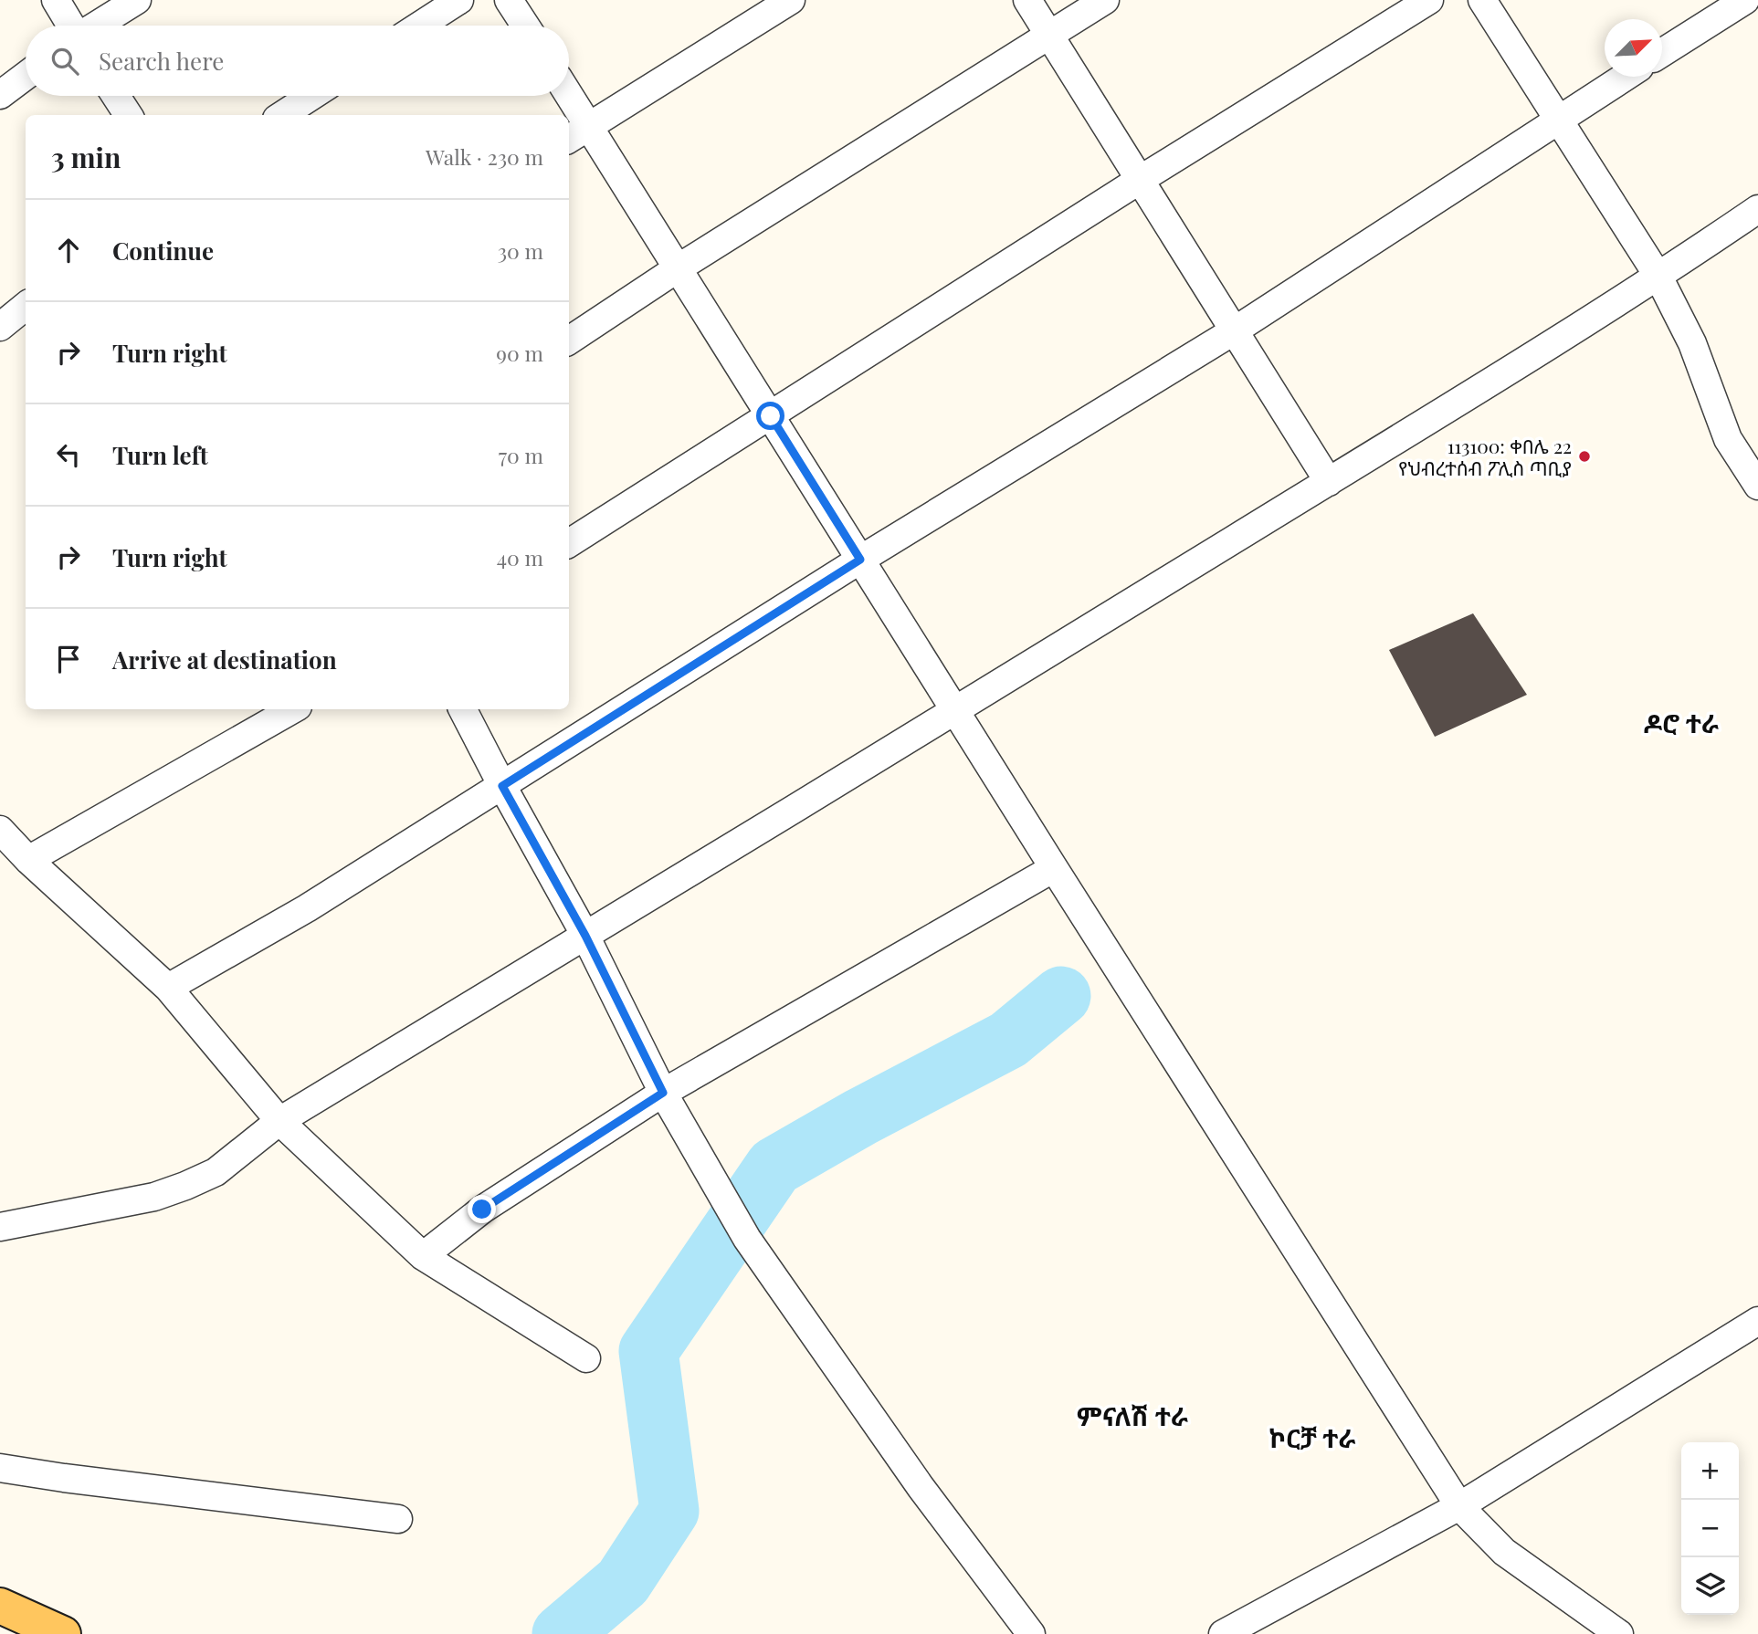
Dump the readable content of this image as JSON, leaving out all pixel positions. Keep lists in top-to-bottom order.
{
  "districts": ["ዶሮ ተራ", "ምናለሽ ተራ", "ኮርቻ ተራ"],
  "places": ["113100: ቀበሌ 22 የህብረተሰብ ፖሊስ ጣቢያ"],
  "north": "top right",
  "page": {
    "search": "Search here",
    "heading": ["3 min", "Walk · 230 m"],
    "list": [
      ["Continue", "30 m"],
      ["Turn right", "90 m"],
      ["Turn left", "70 m"],
      ["Turn right", "40 m"],
      "Arrive at destination"
    ],
    "map_buttons": ["+", "−"]
  }
}
